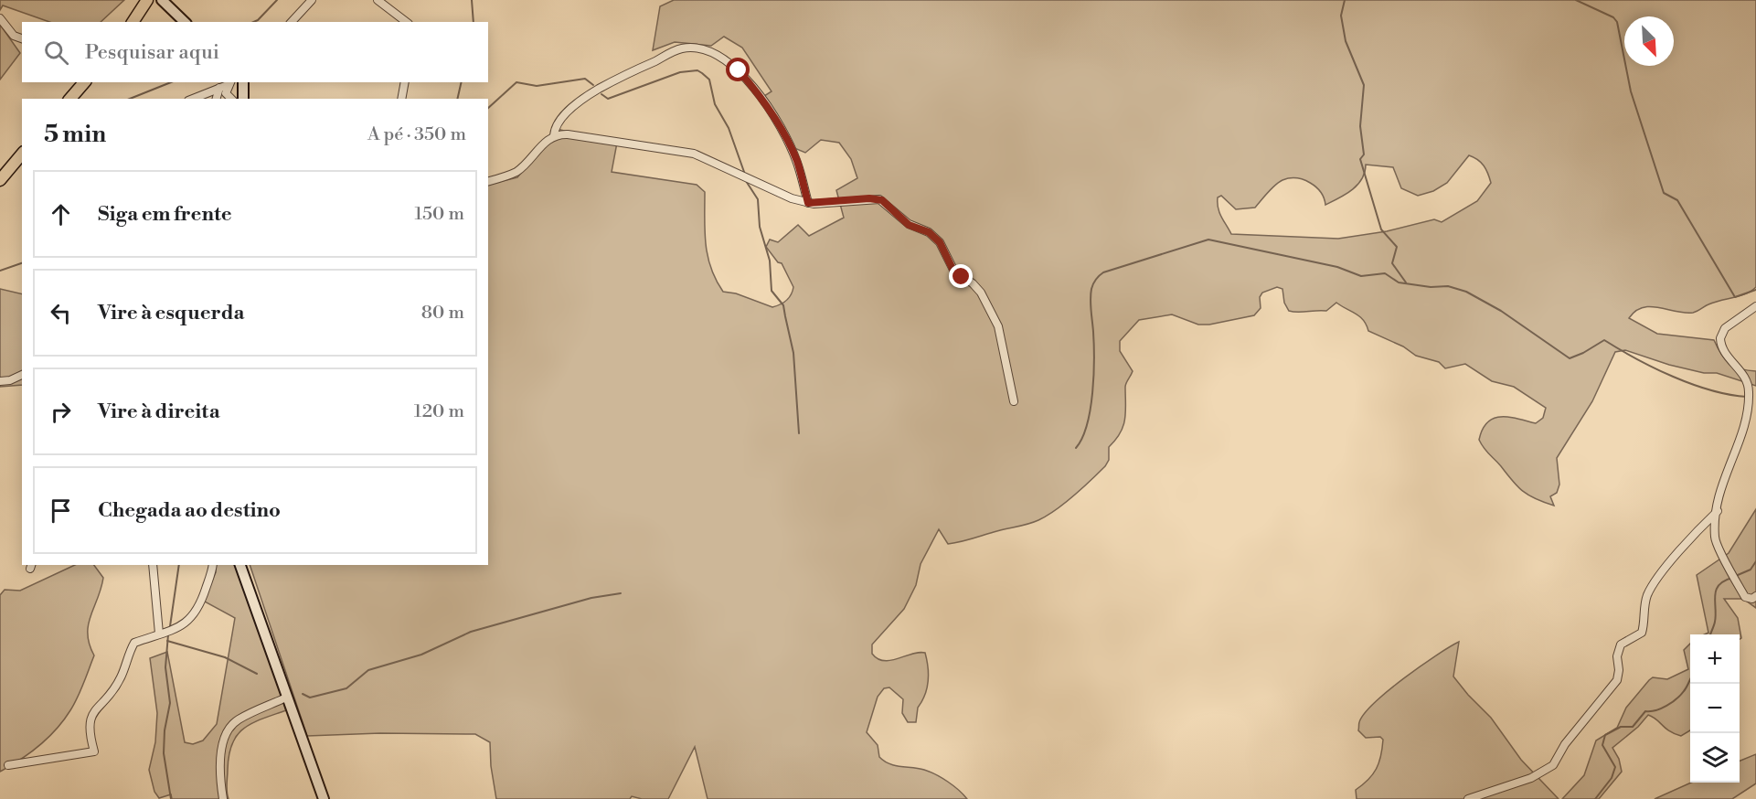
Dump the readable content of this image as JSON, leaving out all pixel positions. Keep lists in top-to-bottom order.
{
  "north": "bottom right",
  "page": {
    "search": "Pesquisar aqui",
    "heading": ["5 min", "A pé · 350 m"],
    "list": [
      ["Siga em frente", "150 m"],
      ["Vire à esquerda", "80 m"],
      ["Vire à direita", "120 m"],
      "Chegada ao destino"
    ],
    "map_buttons": ["+", "−"]
  }
}
